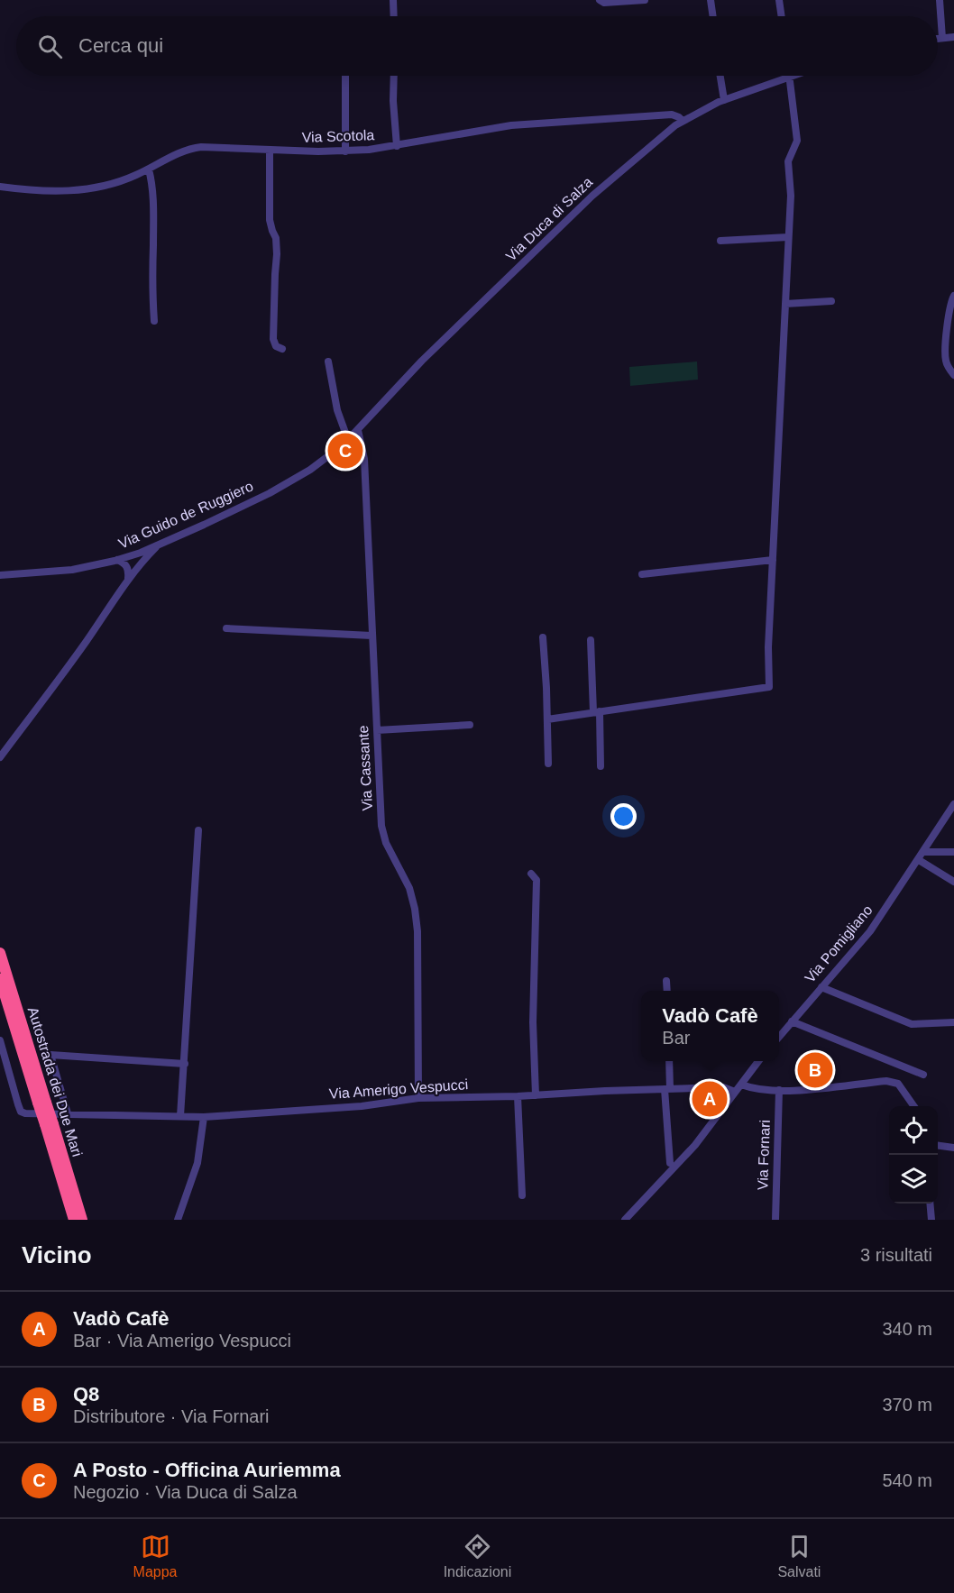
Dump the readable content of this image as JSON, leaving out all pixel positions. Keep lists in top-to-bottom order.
{
  "streets": {
    "highway": ["Autostrada dei Due Mari"],
    "street": [
      "Via Scotola",
      "Via Duca di Salza",
      "Via Guido de Ruggiero",
      "Via Cassante",
      "Via Pomigliano",
      "Via Amerigo Vespucci",
      "Via Fornari"
    ]
  },
  "crossings": [
    ["Via Scotola", "Via Duca di Salza"],
    ["Via Duca di Salza", "Via Guido de Ruggiero"],
    ["Via Duca di Salza", "Via Cassante"],
    ["Via Cassante", "Via Amerigo Vespucci"]
  ],
  "page": {
    "search": "Cerca qui",
    "pins": ["C", "B", "A"],
    "popup": ["Vadò Cafè", "Bar"],
    "heading": ["Vicino", "3 risultati"],
    "list": [
      {
        "mark": "A",
        "name": "Vadò Cafè",
        "note": "Bar · Via Amerigo Vespucci",
        "value": "340 m"
      },
      {
        "mark": "B",
        "name": "Q8",
        "note": "Distributore · Via Fornari",
        "value": "370 m"
      },
      {
        "mark": "C",
        "name": "A Posto - Officina Auriemma",
        "note": "Negozio · Via Duca di Salza",
        "value": "540 m"
      }
    ],
    "nav": ["Mappa", "Indicazioni", "Salvati"]
  }
}
